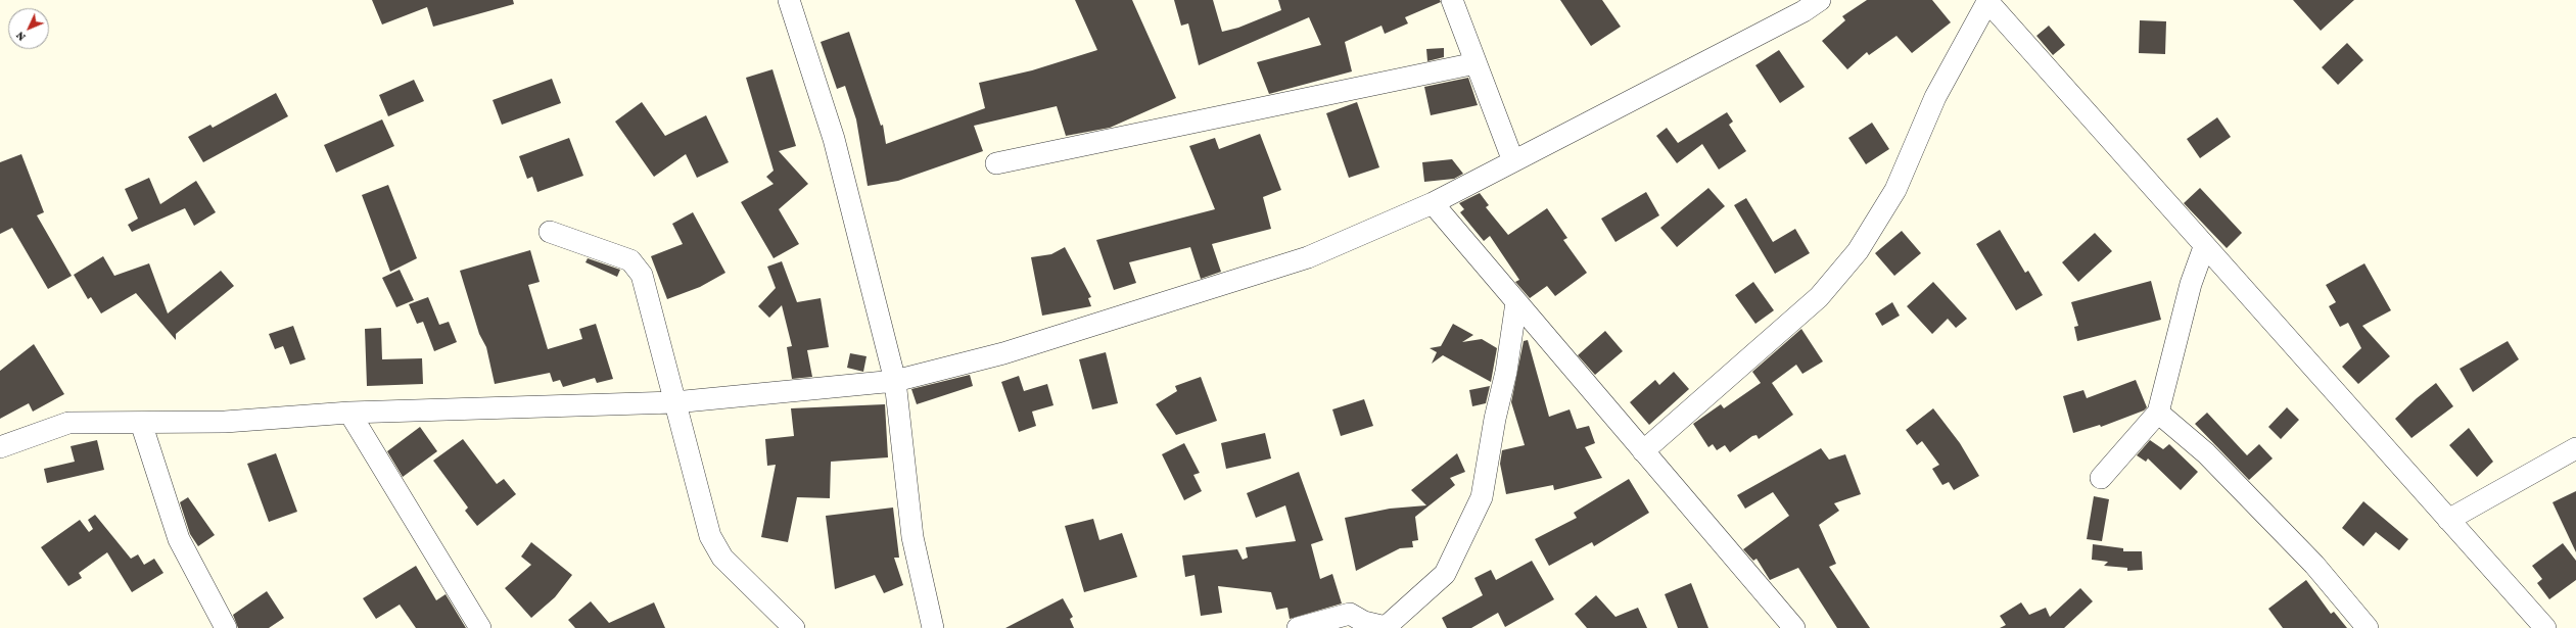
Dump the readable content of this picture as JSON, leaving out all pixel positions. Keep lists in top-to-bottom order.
{
  "north": "bottom left"
}
